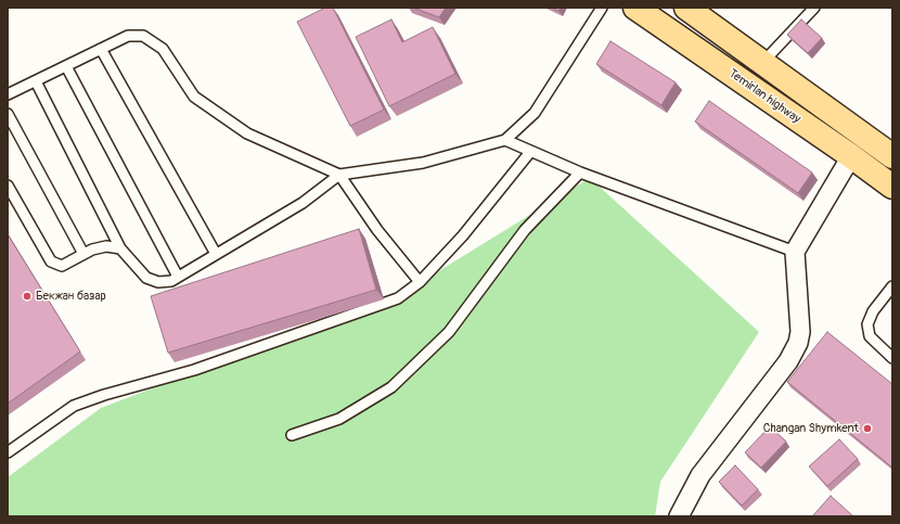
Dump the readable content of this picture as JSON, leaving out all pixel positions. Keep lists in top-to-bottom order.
{
  "streets": {
    "main road": ["Temirlan highway"]
  },
  "places": ["Бекжан базар", "Changan Shymkent"]
}
